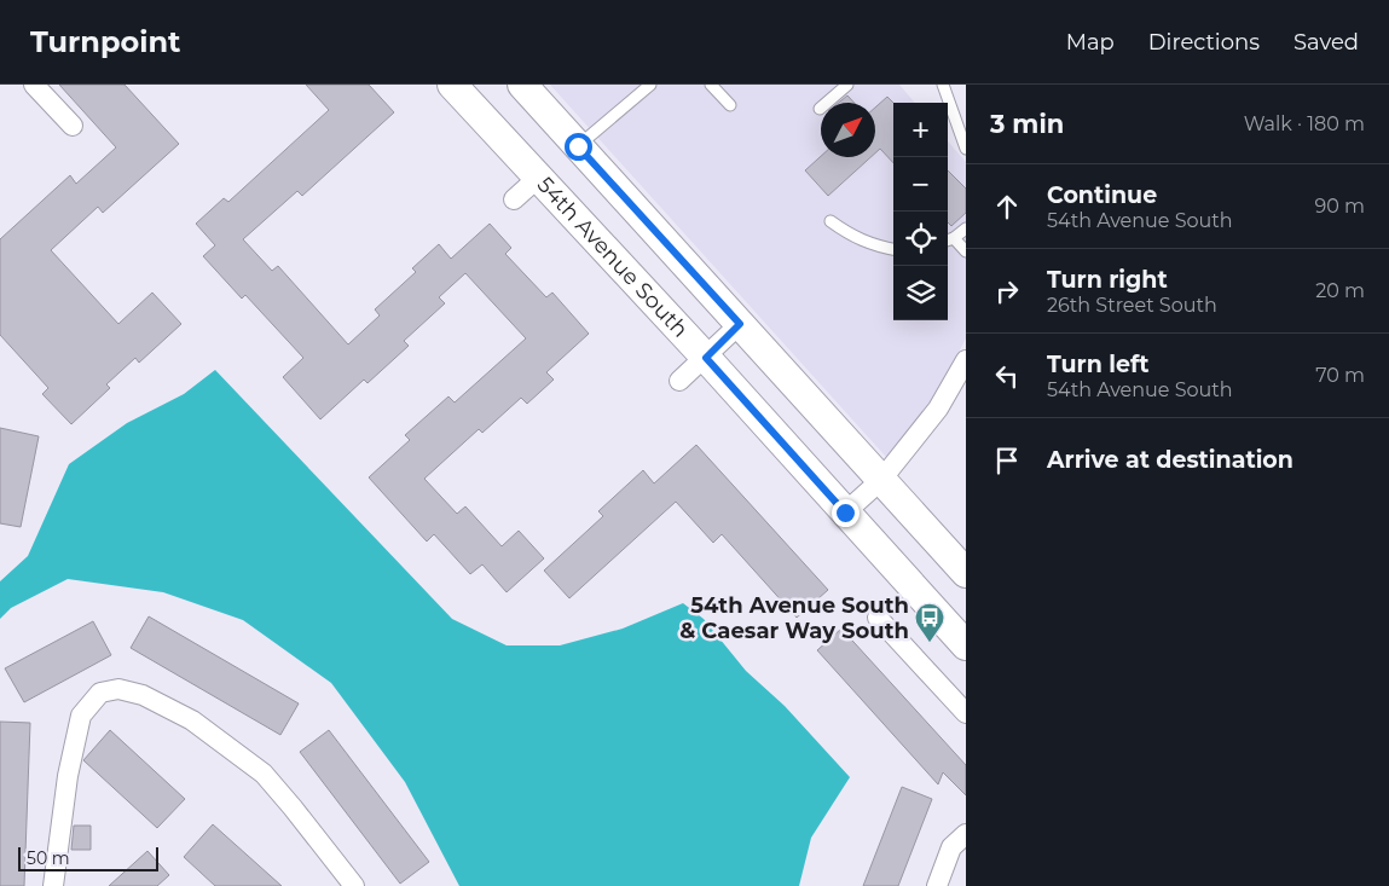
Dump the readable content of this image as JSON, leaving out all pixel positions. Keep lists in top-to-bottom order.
{
  "streets": {
    "main road": ["54th Avenue South"]
  },
  "places": {
    "bus stop": ["54th Avenue South & Caesar Way South"]
  },
  "scale_bar": "50 m",
  "north": "top right",
  "page": {
    "header": "Turnpoint",
    "nav": ["Map", "Directions", "Saved"],
    "heading": ["3 min", "Walk · 180 m"],
    "map_buttons": ["+", "−"],
    "list": [
      ["Continue", "54th Avenue South", "90 m"],
      ["Turn right", "26th Street South", "20 m"],
      ["Turn left", "54th Avenue South", "70 m"],
      "Arrive at destination"
    ],
    "scale": "50 m"
  }
}
